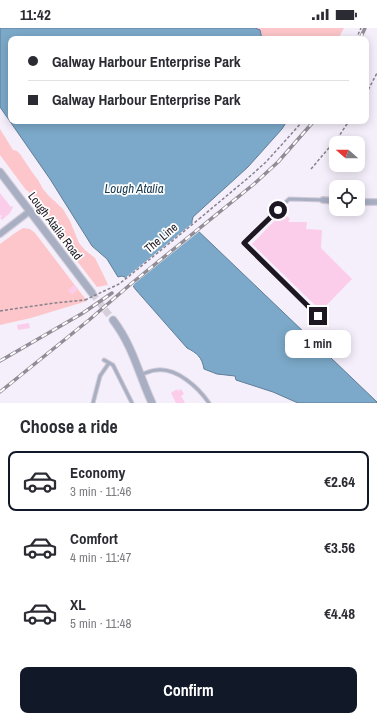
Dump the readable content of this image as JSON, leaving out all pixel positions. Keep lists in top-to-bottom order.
{
  "streets": {
    "street": ["Lough Atalia Road"],
    "path": ["The Line"]
  },
  "water": ["Lough Atalia"],
  "north": "left",
  "page": {
    "status": "11:42",
    "banner": ["Galway Harbour Enterprise Park", "Galway Harbour Enterprise Park"],
    "bubble": "1 min",
    "heading": "Choose a ride",
    "list": [
      {
        "name": "Economy",
        "note": "3 min · 11:46",
        "value": "€2.64"
      },
      {
        "name": "Comfort",
        "note": "4 min · 11:47",
        "value": "€3.56"
      },
      {
        "name": "XL",
        "note": "5 min · 11:48",
        "value": "€4.48"
      }
    ],
    "buttons": "Confirm"
  }
}
